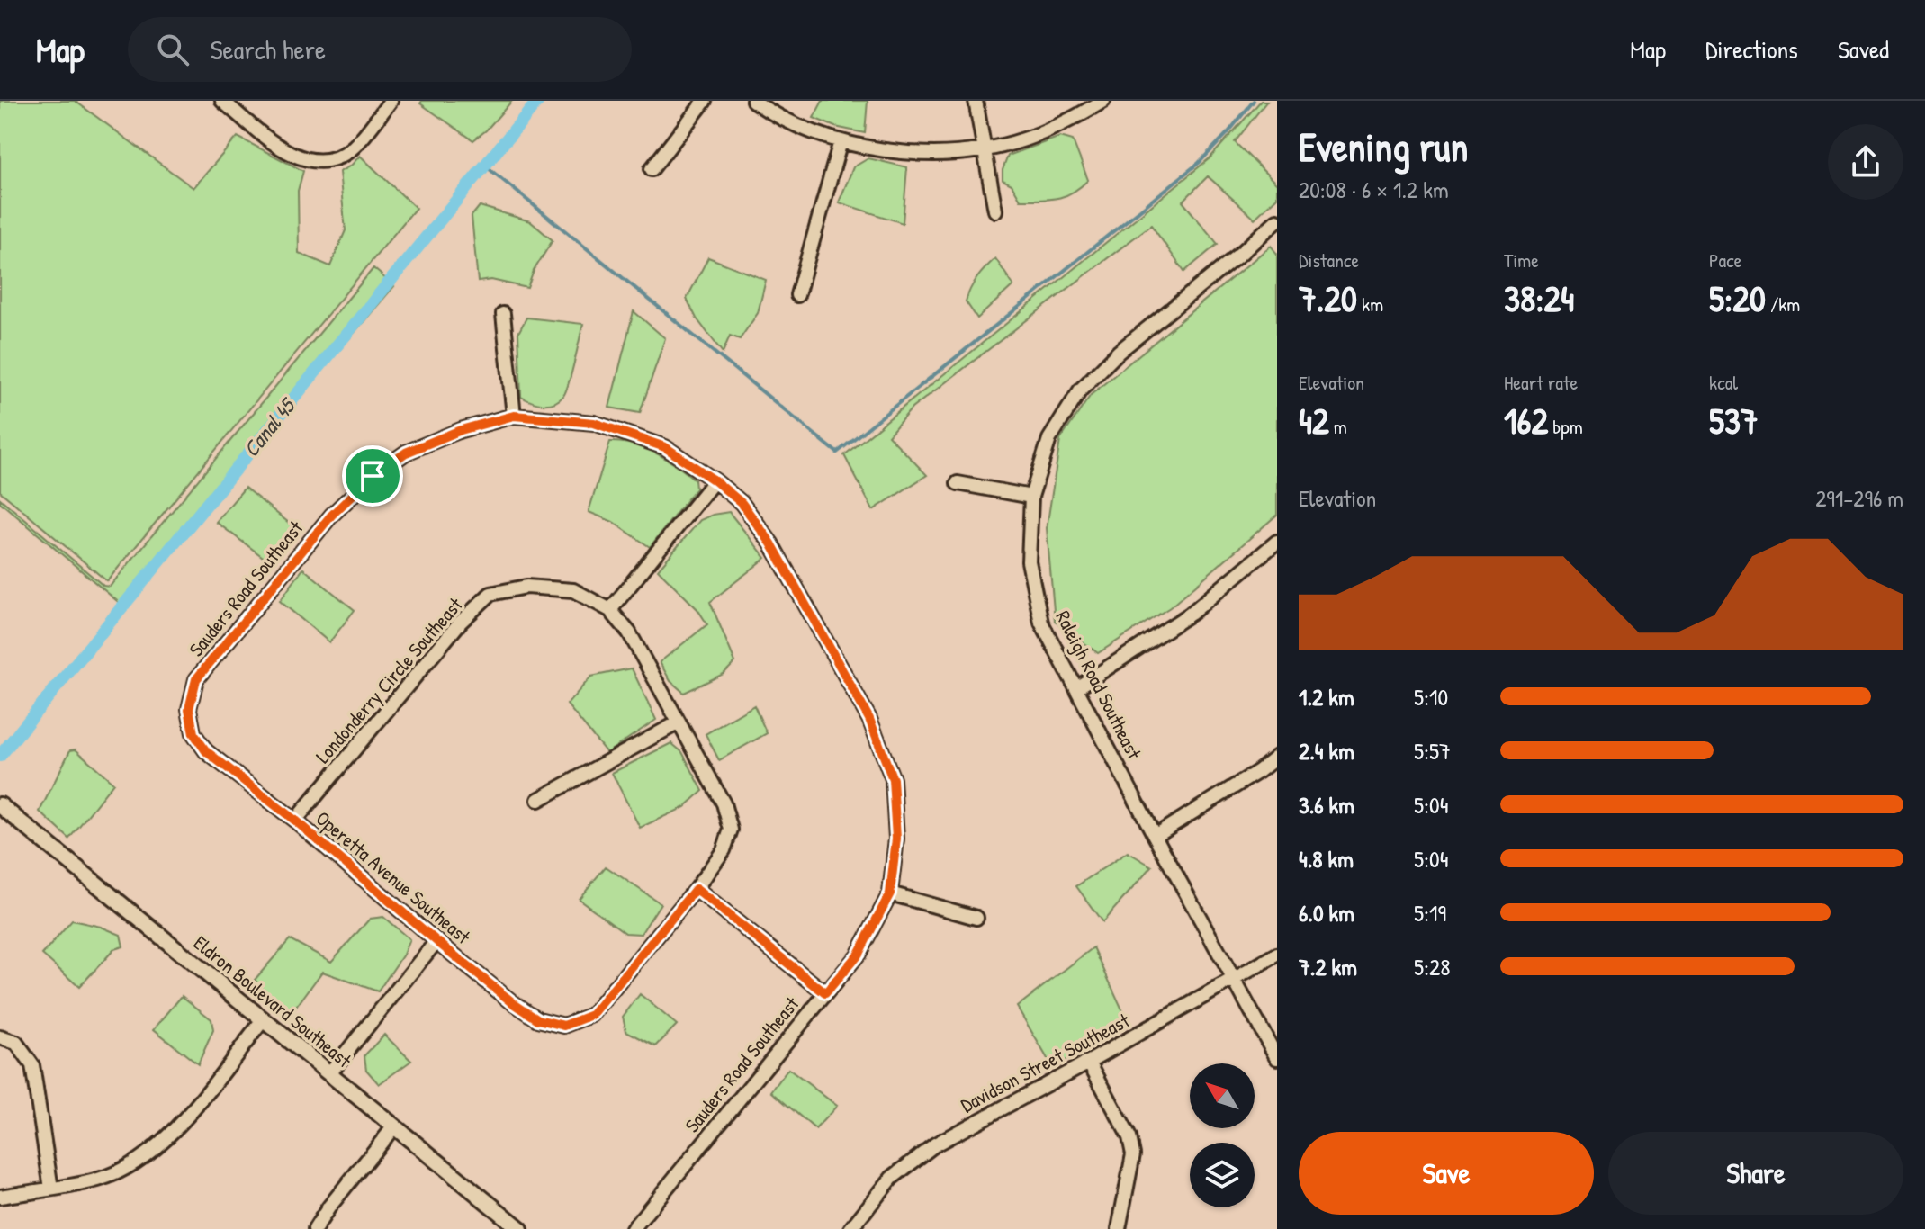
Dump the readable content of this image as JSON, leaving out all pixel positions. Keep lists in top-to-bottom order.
{
  "streets": {
    "street": [
      "Sauders Road Southeast",
      "Londonderry Circle Southeast",
      "Raleigh Road Southeast",
      "Operetta Avenue Southeast",
      "Eldron Boulevard Southeast",
      "Davidson Street Southeast"
    ]
  },
  "crossings": [
    ["Sauders Road Southeast", "Operetta Avenue Southeast"],
    ["Londonderry Circle Southeast", "Operetta Avenue Southeast"],
    ["Raleigh Road Southeast", "Davidson Street Southeast"]
  ],
  "water": ["Canal 45"],
  "north": "top left",
  "page": {
    "header": "Map",
    "search": "Search here",
    "nav": ["Map", "Directions", "Saved"],
    "heading": ["Evening run", "20:08 · 6 × 1.2 km"],
    "stats": [
      ["Distance", "7.20 km"],
      ["Time", "38:24"],
      ["Pace", "5:20 /km"],
      ["Elevation", "42 m"],
      ["Heart rate", "162 bpm"],
      ["kcal", "537"]
    ],
    "chart": ["Elevation", "291–296 m"],
    "list": [
      {
        "name": "1.2 km",
        "note": "5:10"
      },
      {
        "name": "2.4 km",
        "note": "5:57"
      },
      {
        "name": "3.6 km",
        "note": "5:04"
      },
      {
        "name": "4.8 km",
        "note": "5:04"
      },
      {
        "name": "6.0 km",
        "note": "5:19"
      },
      {
        "name": "7.2 km",
        "note": "5:28"
      }
    ],
    "buttons": ["Save", "Share"]
  }
}
